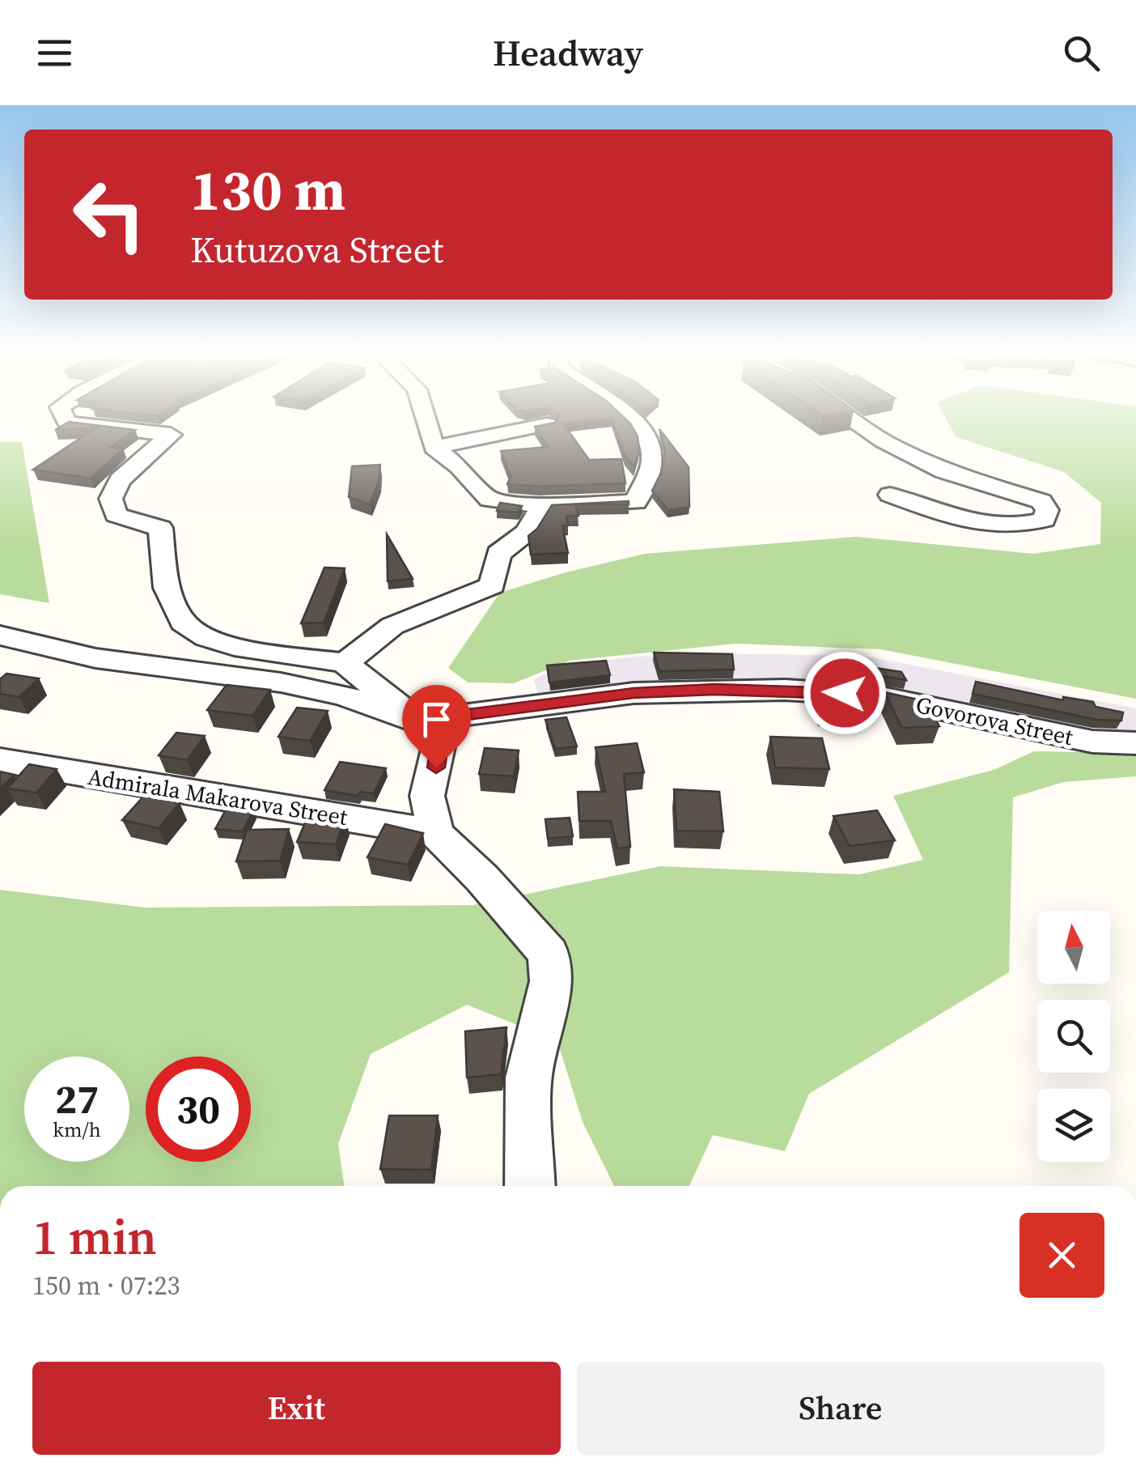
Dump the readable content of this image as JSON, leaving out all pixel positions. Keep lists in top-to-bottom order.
{
  "streets": {
    "street": ["Govorova Street", "Admirala Makarova Street"]
  },
  "north": "top",
  "page": {
    "header": "Headway",
    "turn": ["130 m", "Kutuzova Street"],
    "speed": "27 km/h",
    "limit": "30",
    "heading": ["1 min", "150 m · 07:23"],
    "buttons": ["Exit", "Share"]
  }
}
